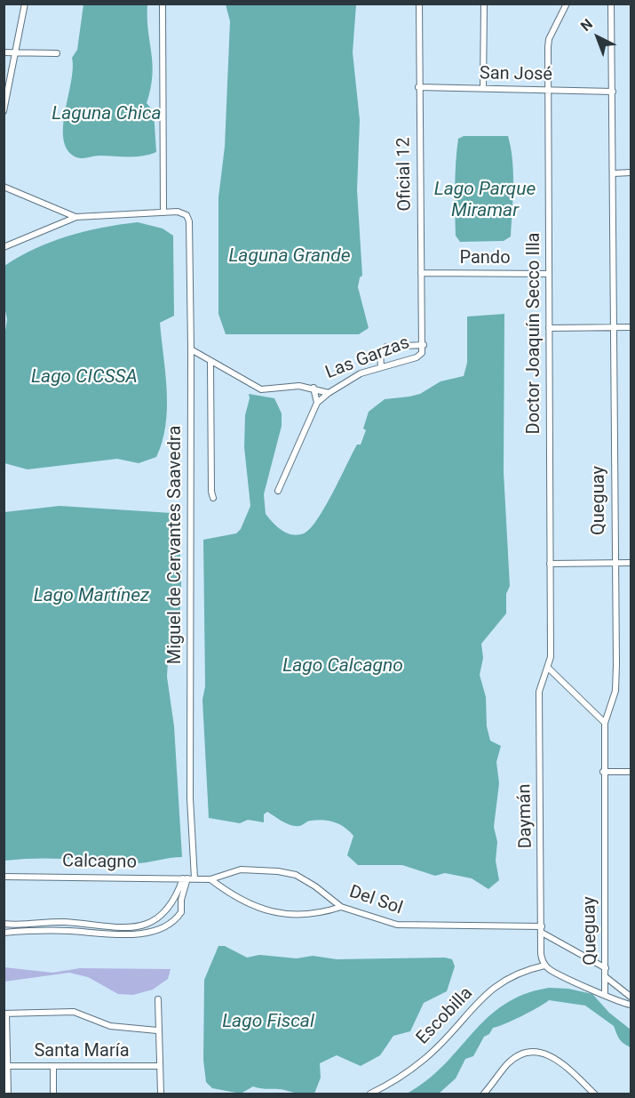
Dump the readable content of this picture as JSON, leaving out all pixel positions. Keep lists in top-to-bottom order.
{
  "streets": {
    "street": [
      "San José",
      "Oficial 12",
      "Pando",
      "Doctor Joaquín Secco Illa",
      "Las Garzas",
      "Queguay",
      "Miguel de Cervantes Saavedra",
      "Daymán",
      "Calcagno",
      "Del Sol",
      "Escobilla",
      "Santa María"
    ]
  },
  "crossings": [
    ["San José", "Oficial 12"],
    ["San José", "Doctor Joaquín Secco Illa"],
    ["San José", "Queguay"],
    ["Oficial 12", "Pando"],
    ["Oficial 12", "Las Garzas"],
    ["Pando", "Doctor Joaquín Secco Illa"],
    ["Doctor Joaquín Secco Illa", "Daymán"],
    ["Las Garzas", "Miguel de Cervantes Saavedra"],
    ["Miguel de Cervantes Saavedra", "Calcagno"],
    ["Daymán", "Del Sol"],
    ["Daymán", "Escobilla"],
    ["Calcagno", "Del Sol"]
  ],
  "water": [
    "Laguna Chica",
    "Lago Parque Miramar",
    "Laguna Grande",
    "Lago CICSSA",
    "Lago Martínez",
    "Lago Calcagno",
    "Lago Fiscal"
  ],
  "north": "top left"
}
